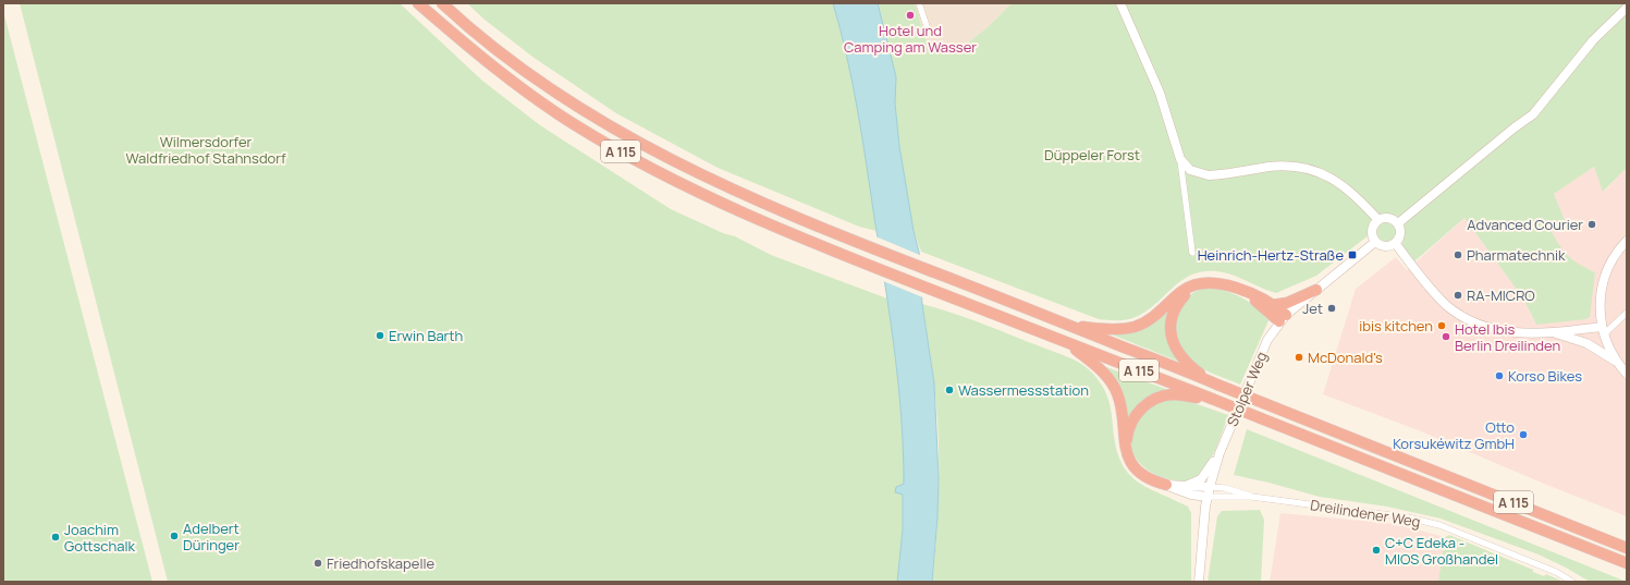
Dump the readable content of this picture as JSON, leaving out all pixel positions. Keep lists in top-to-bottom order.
{
  "streets": {
    "highway": ["A 115"],
    "street": ["Stolper Weg", "Dreilindener Weg"]
  },
  "crossings": [
    ["Stolper Weg", "Dreilindener Weg"]
  ],
  "parks": ["Wilmersdorfer Waldfriedhof Stahnsdorf", "Düppeler Forst"],
  "places": {
    "other": [
      "Hotel und Camping am Wasser",
      "Advanced Courier",
      "Pharmatechnik",
      "RA-MICRO",
      "Jet",
      "ibis kitchen",
      "Erwin Barth",
      "Hotel Ibis Berlin Dreilinden",
      "McDonald's",
      "Korso Bikes",
      "Wassermessstation",
      "Otto Korsukéwitz GmbH",
      "Adelbert Düringer",
      "Joachim Gottschalk",
      "C+C Edeka - MIOS Großhandel",
      "Friedhofskapelle"
    ],
    "transit": ["Heinrich-Hertz-Straße"]
  }
}
